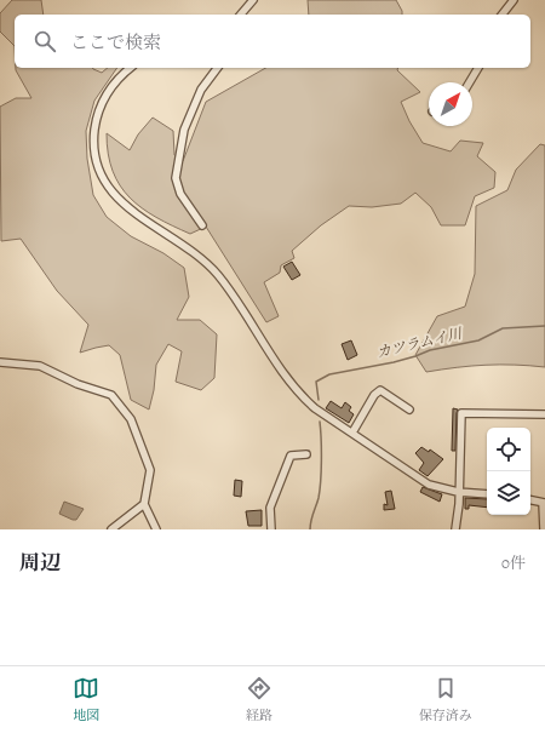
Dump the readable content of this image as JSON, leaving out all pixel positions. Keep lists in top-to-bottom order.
{
  "water": ["カツラムイ川"],
  "north": "top right",
  "page": {
    "search": "ここで検索",
    "heading": ["周辺", "0件"],
    "nav": ["地図", "経路", "保存済み"]
  }
}
